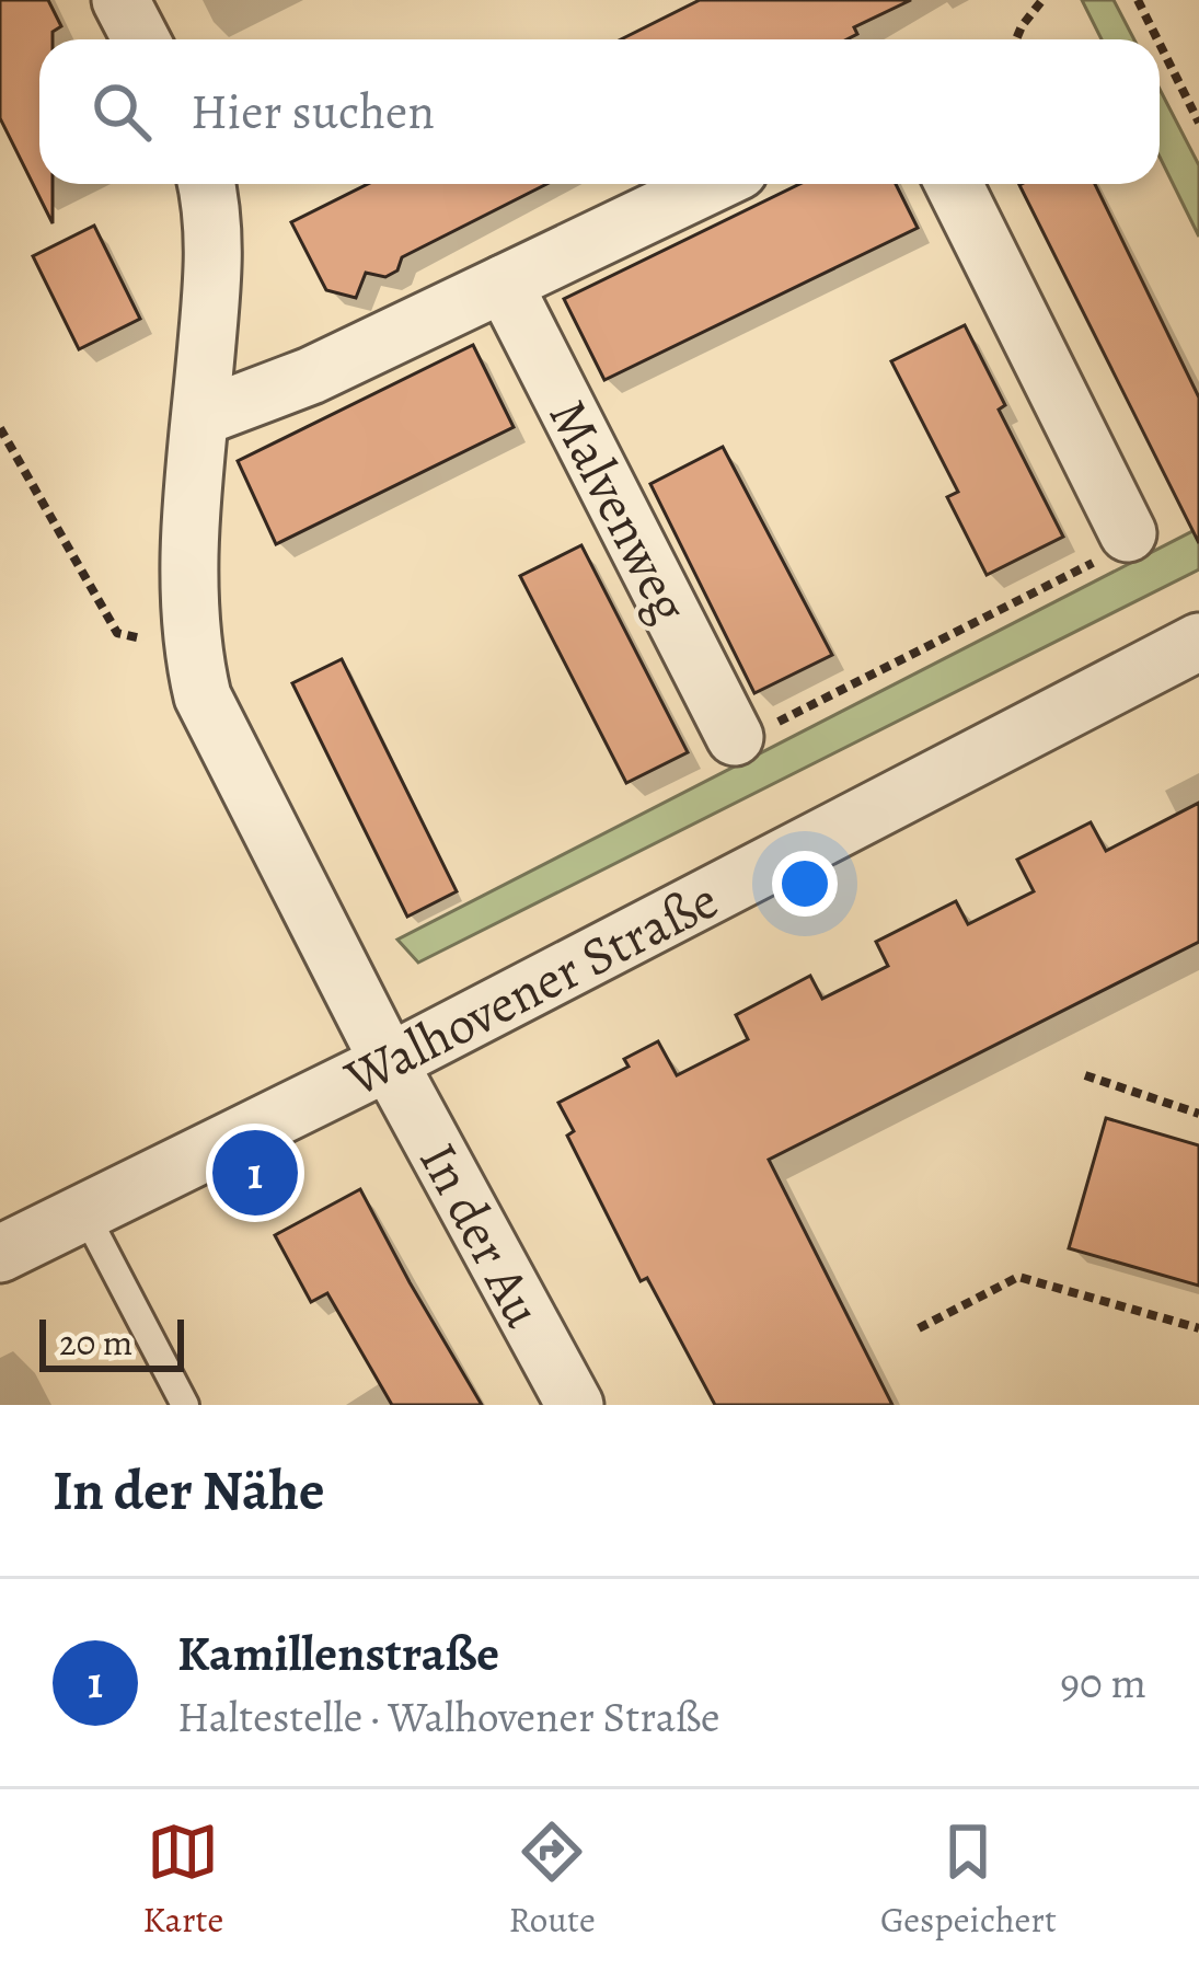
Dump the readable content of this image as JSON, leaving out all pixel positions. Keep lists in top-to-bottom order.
{
  "streets": {
    "street": ["Malvenweg", "Walhovener Straße", "In der Au"]
  },
  "crossings": [
    ["Walhovener Straße", "In der Au"]
  ],
  "scale_bar": "20 m",
  "page": {
    "search": "Hier suchen",
    "pins": "1",
    "scale": "20 m",
    "heading": "In der Nähe",
    "list": [
      {
        "mark": "1",
        "name": "Kamillenstraße",
        "note": "Haltestelle · Walhovener Straße",
        "value": "90 m"
      }
    ],
    "nav": ["Karte", "Route", "Gespeichert"]
  }
}
